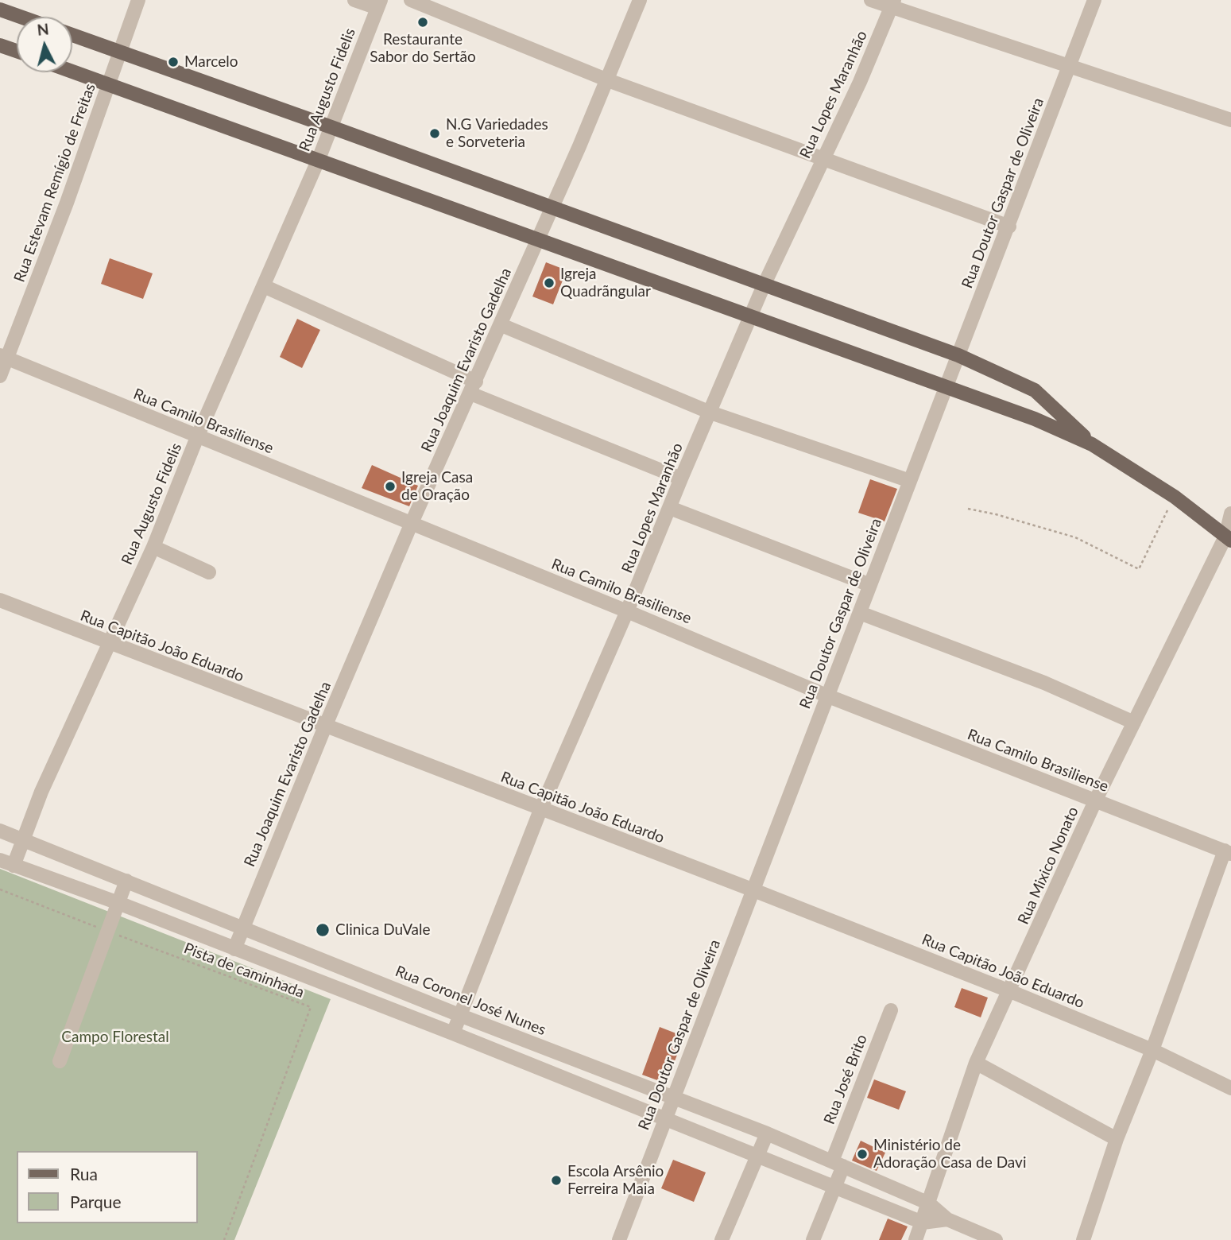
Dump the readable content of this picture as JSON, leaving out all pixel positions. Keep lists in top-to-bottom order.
{
  "streets": {
    "street": [
      "Rua Augusto Fidelis",
      "Rua Lopes Maranhão",
      "Rua Estevam Remígio de Freitas",
      "Rua Doutor Gaspar de Oliveira",
      "Rua Joaquim Evaristo Gadelha",
      "Rua Camilo Brasiliense",
      "Rua Capitão João Eduardo",
      "Rua Mixico Nonato",
      "Rua Coronel José Nunes",
      "Rua José Brito"
    ],
    "path": ["Pista de caminhada"]
  },
  "crossings": [
    ["Rua Augusto Fidelis", "Rua Camilo Brasiliense"],
    ["Rua Augusto Fidelis", "Rua Capitão João Eduardo"],
    ["Rua Augusto Fidelis", "Rua Coronel José Nunes"],
    ["Rua Lopes Maranhão", "Rua Camilo Brasiliense"],
    ["Rua Lopes Maranhão", "Rua Capitão João Eduardo"],
    ["Rua Lopes Maranhão", "Rua Coronel José Nunes"],
    ["Rua Estevam Remígio de Freitas", "Rua Camilo Brasiliense"],
    ["Rua Doutor Gaspar de Oliveira", "Rua Camilo Brasiliense"],
    ["Rua Doutor Gaspar de Oliveira", "Rua Capitão João Eduardo"],
    ["Rua Doutor Gaspar de Oliveira", "Rua Coronel José Nunes"],
    ["Rua Joaquim Evaristo Gadelha", "Rua Camilo Brasiliense"],
    ["Rua Joaquim Evaristo Gadelha", "Rua Capitão João Eduardo"],
    ["Rua Joaquim Evaristo Gadelha", "Rua Coronel José Nunes"],
    ["Rua Camilo Brasiliense", "Rua Mixico Nonato"],
    ["Rua Capitão João Eduardo", "Rua Mixico Nonato"],
    ["Rua Mixico Nonato", "Rua Coronel José Nunes"],
    ["Rua Coronel José Nunes", "Rua José Brito"]
  ],
  "parks": ["Campo Florestal"],
  "places": [
    "Restaurante Sabor do Sertão",
    "Marcelo",
    "N.G Variedades e Sorveteria",
    "Igreja Quadrãngular",
    "Igreja Casa de Oração",
    "Clinica DuVale",
    "Ministério de Adoração Casa de Davi",
    "Escola Arsênio Ferreira Maia"
  ],
  "legend": ["Rua", "Parque"],
  "north": "top"
}
